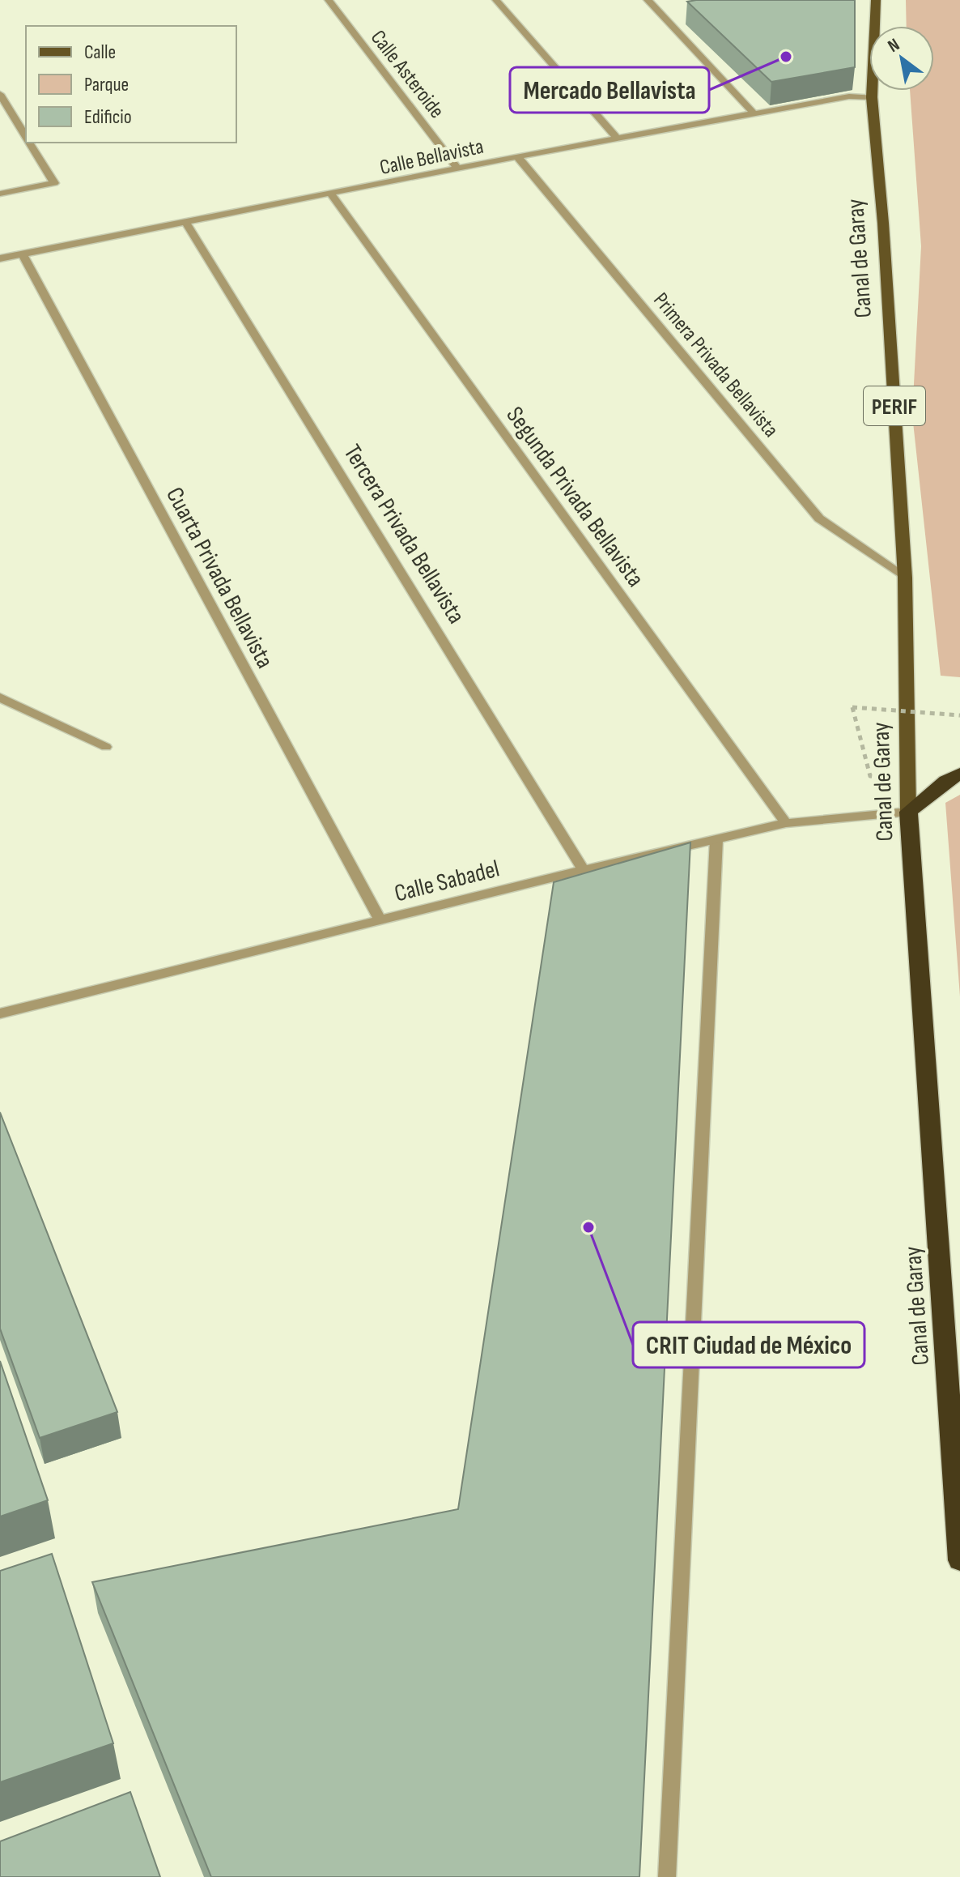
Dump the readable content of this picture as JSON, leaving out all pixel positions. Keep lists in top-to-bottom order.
{
  "streets": {
    "highway": ["Canal de Garay", "PERIF"],
    "street": [
      "Calle Asteroide",
      "Calle Bellavista",
      "Primera Privada Bellavista",
      "Segunda Privada Bellavista",
      "Tercera Privada Bellavista",
      "Cuarta Privada Bellavista",
      "Calle Sabadel"
    ]
  },
  "crossings": [
    ["Calle Asteroide", "Calle Bellavista"],
    ["Calle Bellavista", "Canal de Garay"],
    ["Calle Bellavista", "Primera Privada Bellavista"],
    ["Calle Bellavista", "Segunda Privada Bellavista"],
    ["Calle Bellavista", "Tercera Privada Bellavista"],
    ["Calle Bellavista", "Cuarta Privada Bellavista"],
    ["Canal de Garay", "Primera Privada Bellavista"],
    ["Canal de Garay", "Calle Sabadel"],
    ["Segunda Privada Bellavista", "Calle Sabadel"],
    ["Tercera Privada Bellavista", "Calle Sabadel"],
    ["Cuarta Privada Bellavista", "Calle Sabadel"]
  ],
  "places": ["Mercado Bellavista", "CRIT Ciudad de México"],
  "legend": ["Calle", "Parque", "Edificio"],
  "north": "top left"
}
